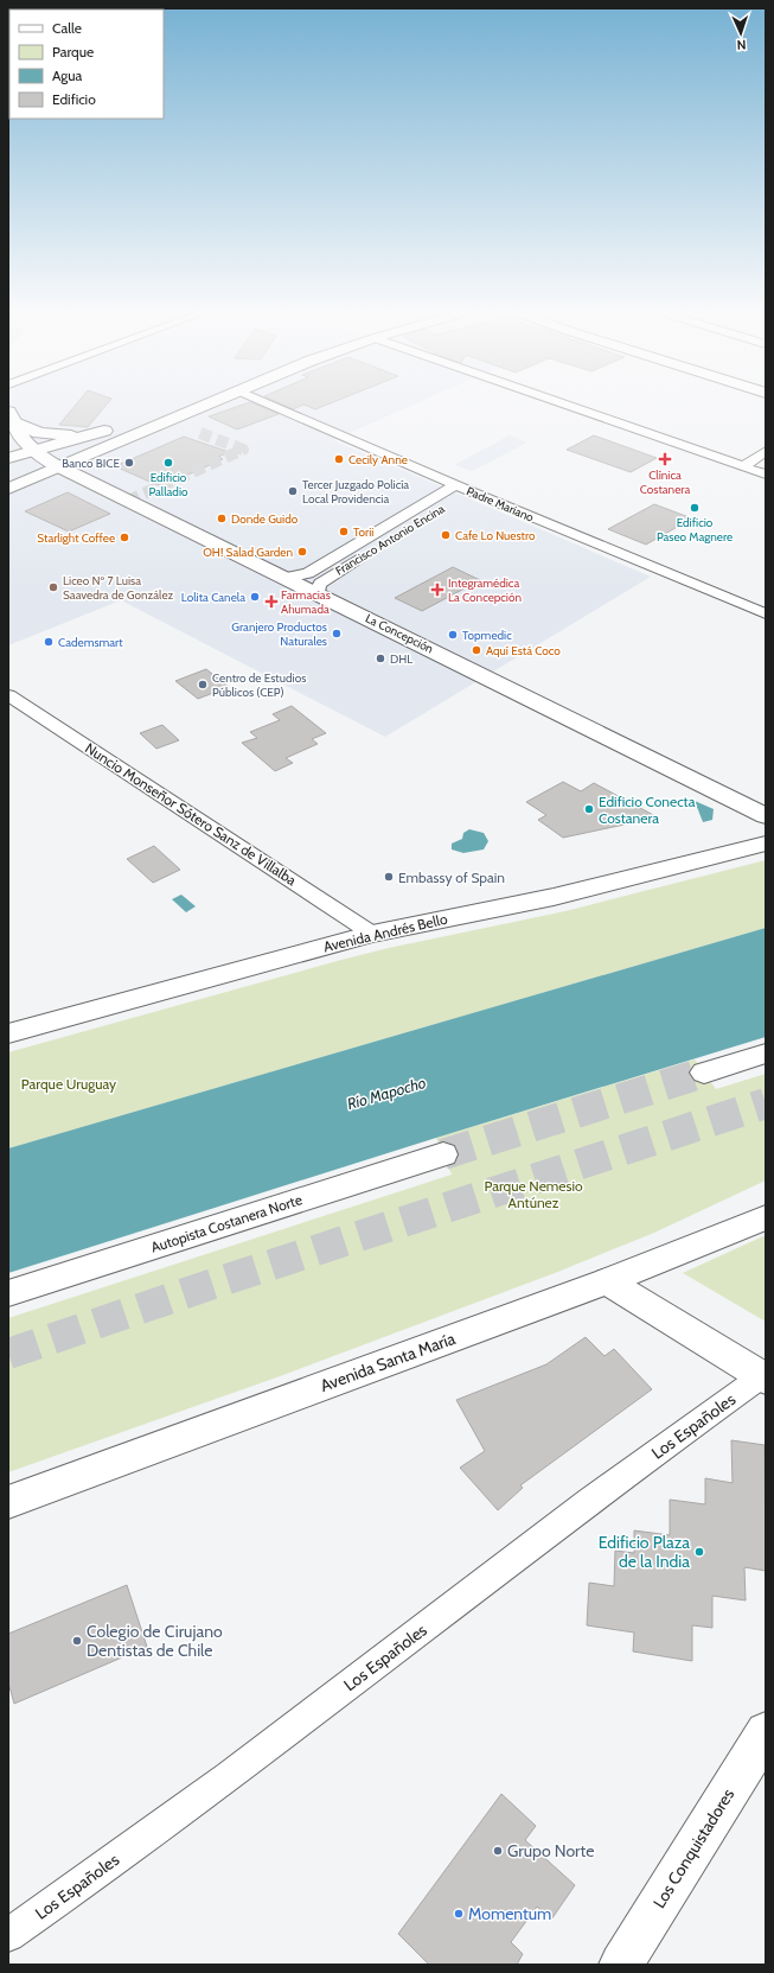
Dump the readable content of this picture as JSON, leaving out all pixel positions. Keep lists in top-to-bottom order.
{
  "streets": {
    "main road": [
      "La Concepción",
      "Avenida Andrés Bello",
      "Autopista Costanera Norte",
      "Avenida Santa María",
      "Los Conquistadores"
    ],
    "street": [
      "Padre Mariano",
      "Francisco Antonio Encina",
      "Nuncio Monseñor Sótero Sanz de Villalba",
      "Los Españoles"
    ]
  },
  "crossings": [
    ["Padre Mariano", "Francisco Antonio Encina"],
    ["Francisco Antonio Encina", "La Concepción"],
    ["Nuncio Monseñor Sótero Sanz de Villalba", "Avenida Andrés Bello"]
  ],
  "water": ["Río Mapocho"],
  "parks": ["Parque Uruguay", "Parque Nemesio Antúnez"],
  "places": {
    "other": [
      "Cecily Anne",
      "Banco BICE",
      "Edificio Palladio",
      "Tercer Juzgado Policía Local Providencia",
      "Edificio Paseo Magnere",
      "Donde Guido",
      "Torii",
      "Cafe Lo Nuestro",
      "Starlight Coffee",
      "OH! Salad Garden",
      "Liceo Nº 7 Luisa Saavedra de González",
      "Lolita Canela",
      "Granjero Productos Naturales",
      "Topmedic",
      "Cademsmart",
      "Aquí Está Coco",
      "DHL",
      "Centro de Estudios Públicos (CEP)",
      "Edificio Conecta Costanera",
      "Embassy of Spain",
      "Edificio Plaza de la India",
      "Colegio de Cirujano Dentistas de Chile",
      "Grupo Norte",
      "Momentum"
    ],
    "health": ["Clínica Costanera", "Integramédica La Concepción", "Farmacias Ahumada"]
  },
  "legend": [
    "Calle",
    "Parque",
    "Agua",
    "Edificio"
  ],
  "north": "bottom"
}
